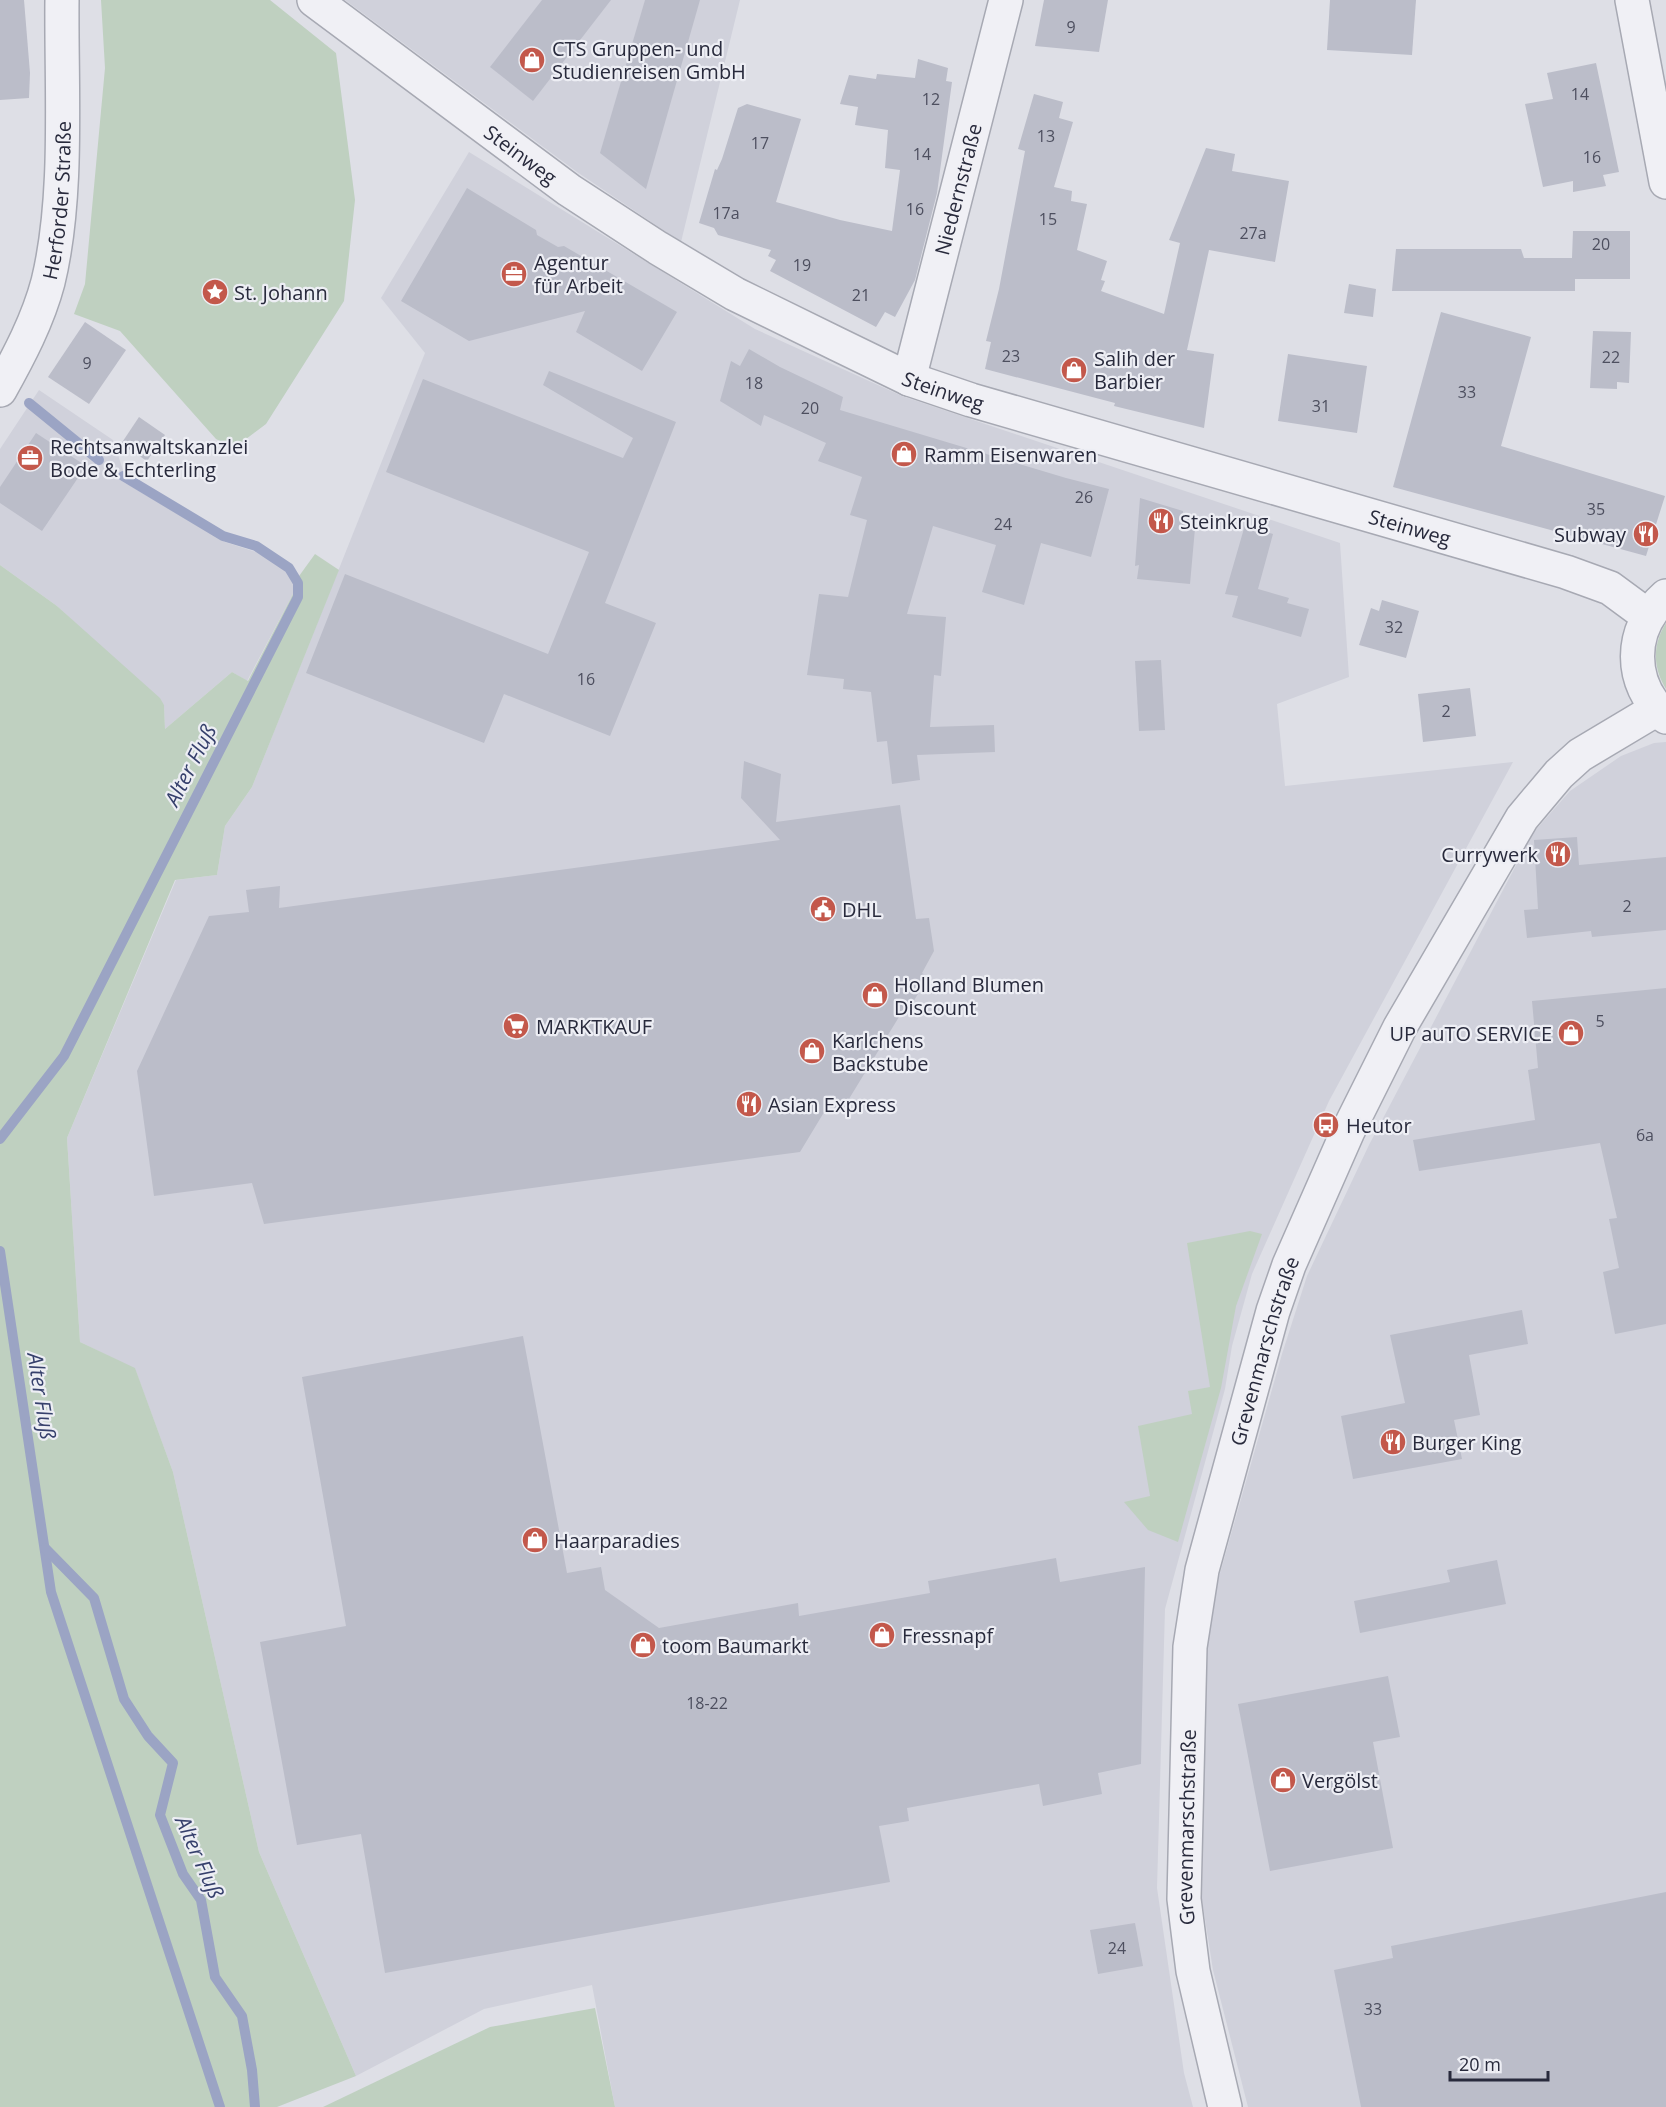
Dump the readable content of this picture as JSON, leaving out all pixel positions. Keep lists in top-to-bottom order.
{
  "streets": {
    "street": [
      "Steinweg",
      "Niedernstraße",
      "Herforder Straße",
      "Grevenmarschstraße"
    ]
  },
  "crossings": [
    ["Steinweg", "Niedernstraße"]
  ],
  "water": ["Alter Fluß"],
  "places": {
    "shop": [
      "CTS Gruppen- und Studienreisen GmbH",
      "Salih der Barbier",
      "Ramm Eisenwaren",
      "Holland Blumen Discount",
      "UP auTO SERVICE",
      "Karlchens Backstube",
      "Haarparadies",
      "Fressnapf",
      "toom Baumarkt",
      "Vergölst"
    ],
    "office": ["Agentur für Arbeit", "Rechtsanwaltskanzlei Bode & Echterling"],
    "place": ["St. Johann"],
    "restaurant": [
      "Steinkrug",
      "Subway",
      "Currywerk",
      "Asian Express",
      "Burger King"
    ],
    "public building": ["DHL"],
    "supermarket": ["MARKTKAUF"],
    "bus stop": ["Heutor"]
  },
  "house_numbers": [
    "9",
    "14",
    "12",
    "13",
    "17",
    "14",
    "16",
    "16",
    "17a",
    "15",
    "27a",
    "20",
    "19",
    "21",
    "23",
    "22",
    "9",
    "18",
    "33",
    "31",
    "20",
    "26",
    "35",
    "24",
    "32",
    "16",
    "2",
    "2",
    "5",
    "6a",
    "18-22",
    "24",
    "33"
  ],
  "scale_bar": "20 m"
}
